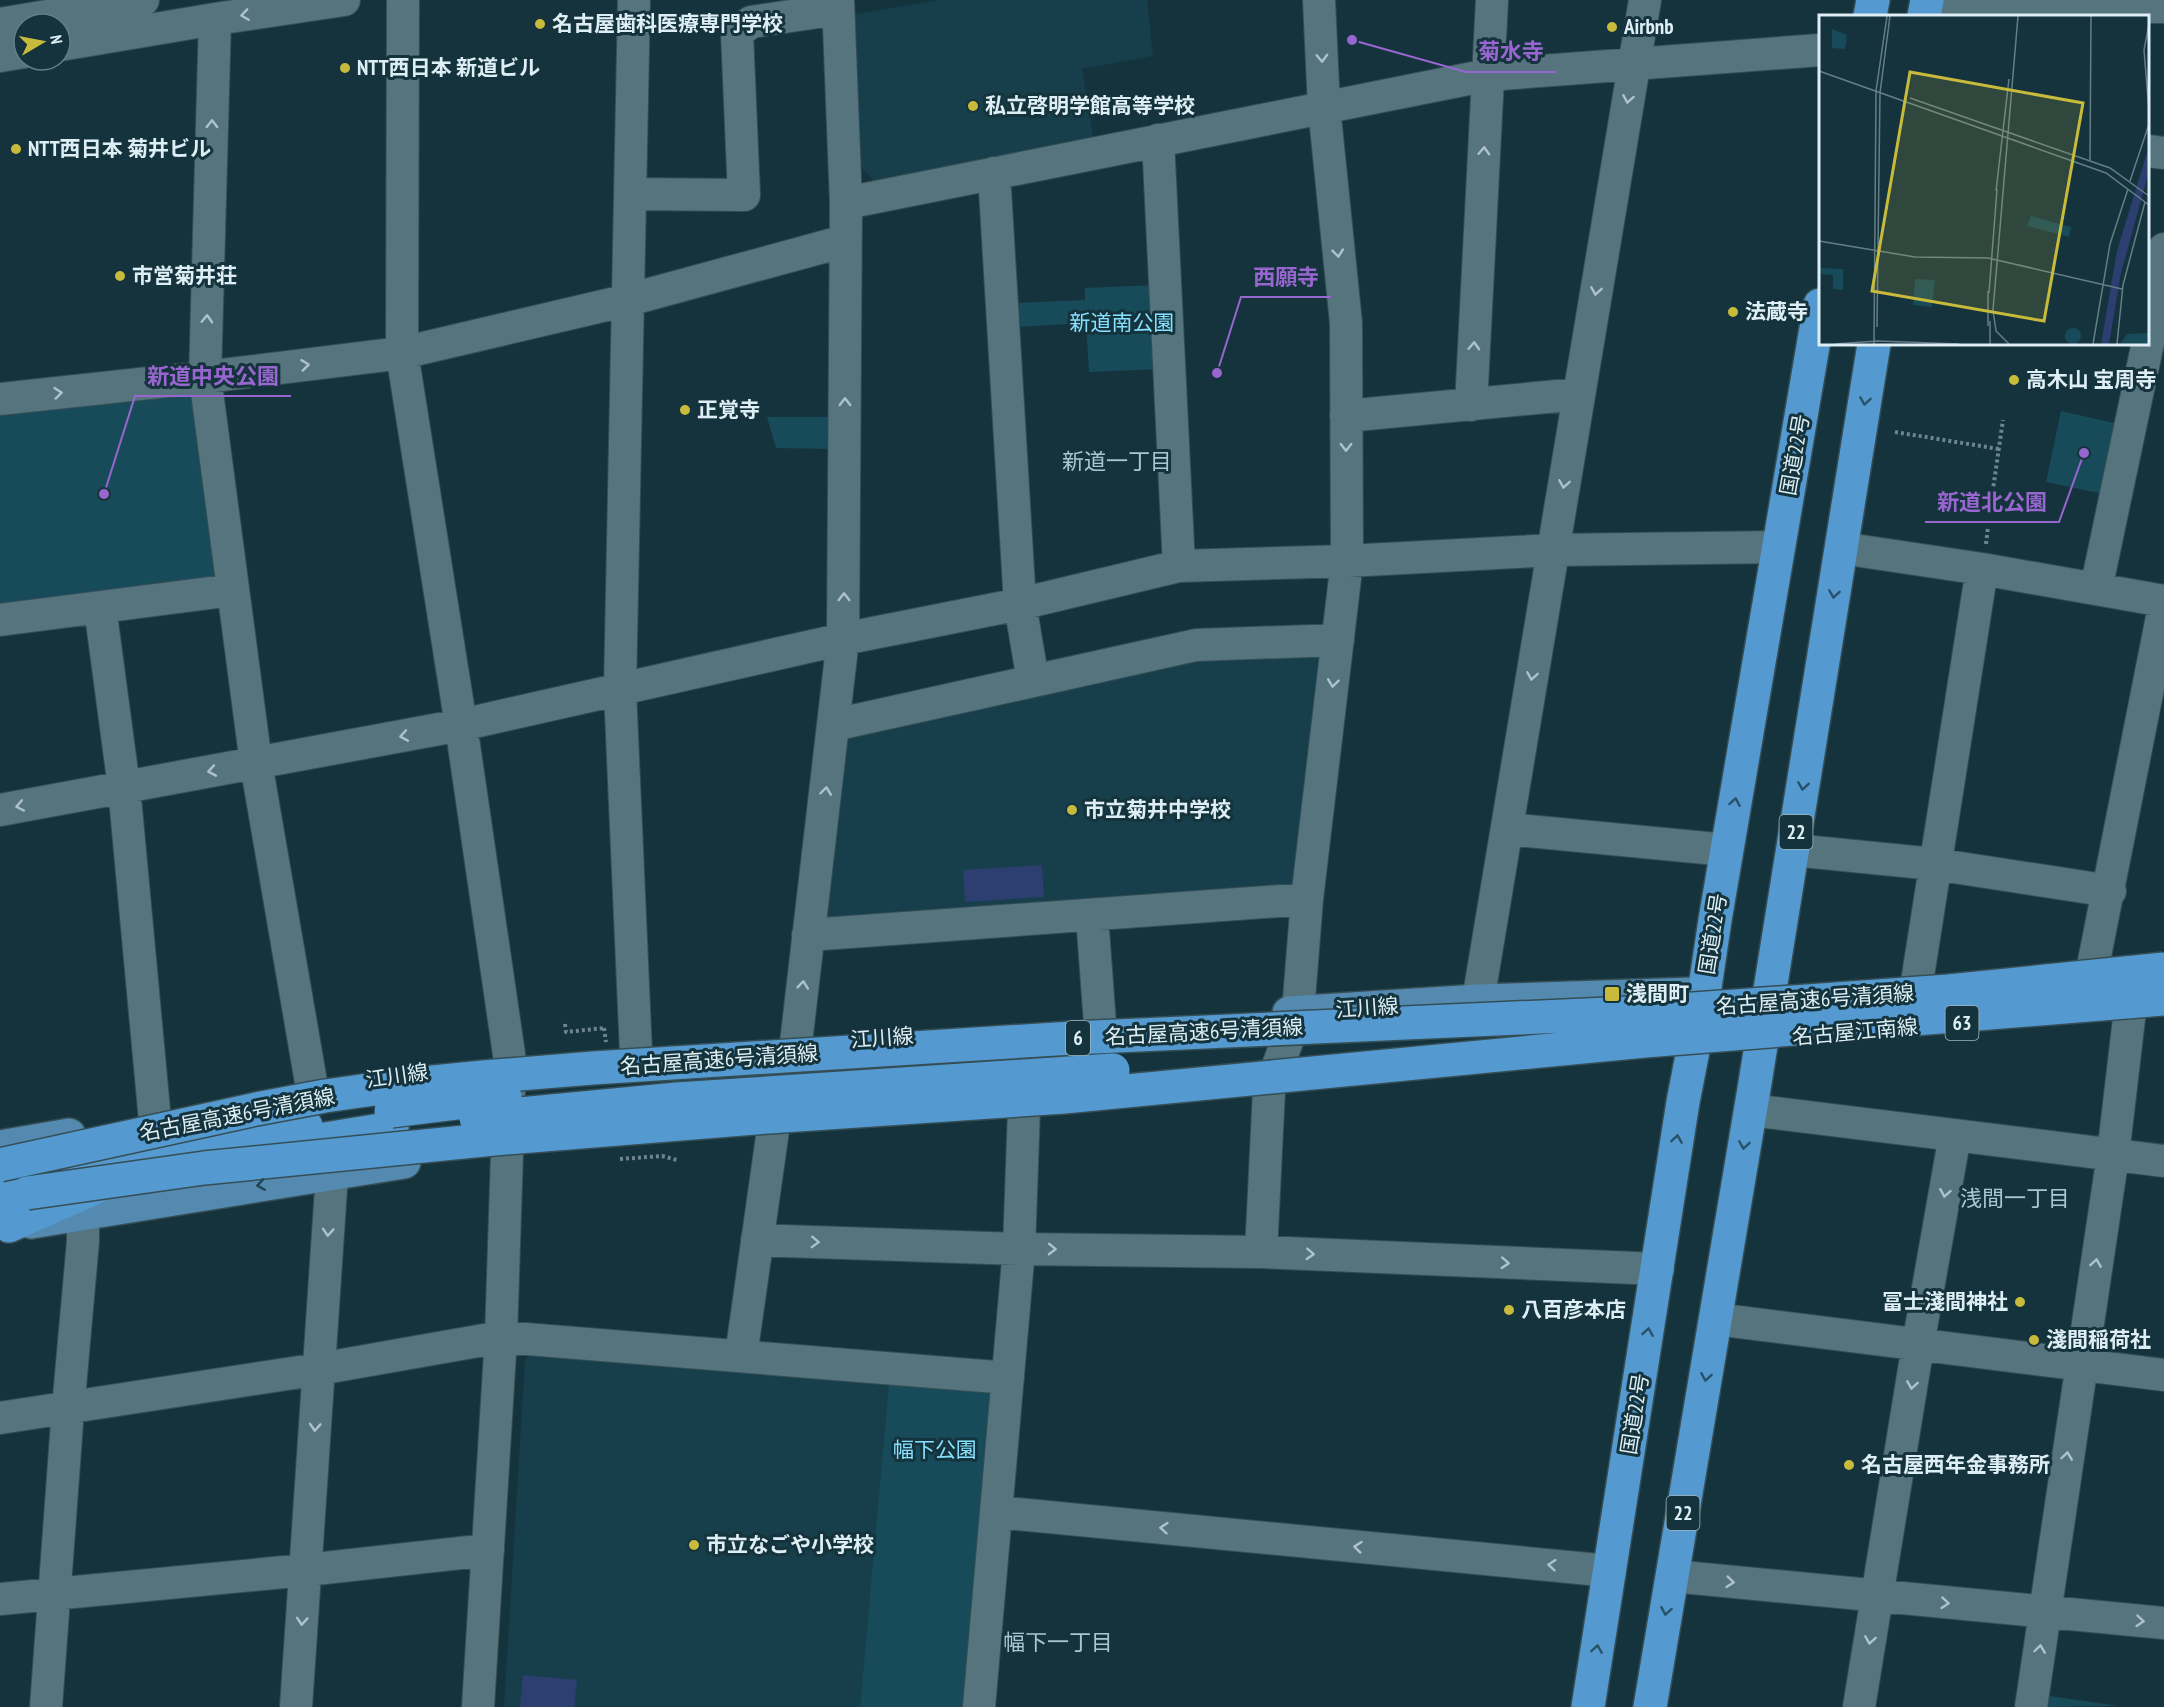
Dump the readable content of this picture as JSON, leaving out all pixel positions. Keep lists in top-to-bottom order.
{
  "streets": {
    "highway": [
      "国道22号",
      "22",
      "名古屋高速6号清須線",
      "6"
    ],
    "main road": ["江川線", "63", "名古屋江南線"]
  },
  "crossings": [
    ["国道22号", "江川線"],
    ["22", "江川線"],
    ["22", "63"],
    ["22", "名古屋江南線"],
    ["江川線", "63"]
  ],
  "districts": ["新道一丁目", "浅間一丁目", "幅下一丁目"],
  "parks": ["新道南公園", "幅下公園"],
  "places": {
    "other": [
      "名古屋歯科医療専門学校",
      "Airbnb",
      "菊水寺",
      "NTT西日本 新道ビル",
      "私立啓明学館高等学校",
      "NTT西日本 菊井ビル",
      "市営菊井荘",
      "法蔵寺",
      "西願寺",
      "高木山 宝周寺",
      "正覚寺",
      "新道北公園",
      "新道中央公園",
      "市立菊井中学校",
      "冨士淺間神社",
      "八百彦本店",
      "淺間稲荷社",
      "名古屋西年金事務所",
      "市立なごや小学校"
    ],
    "transit": ["浅間町"]
  },
  "north": "right"
}
